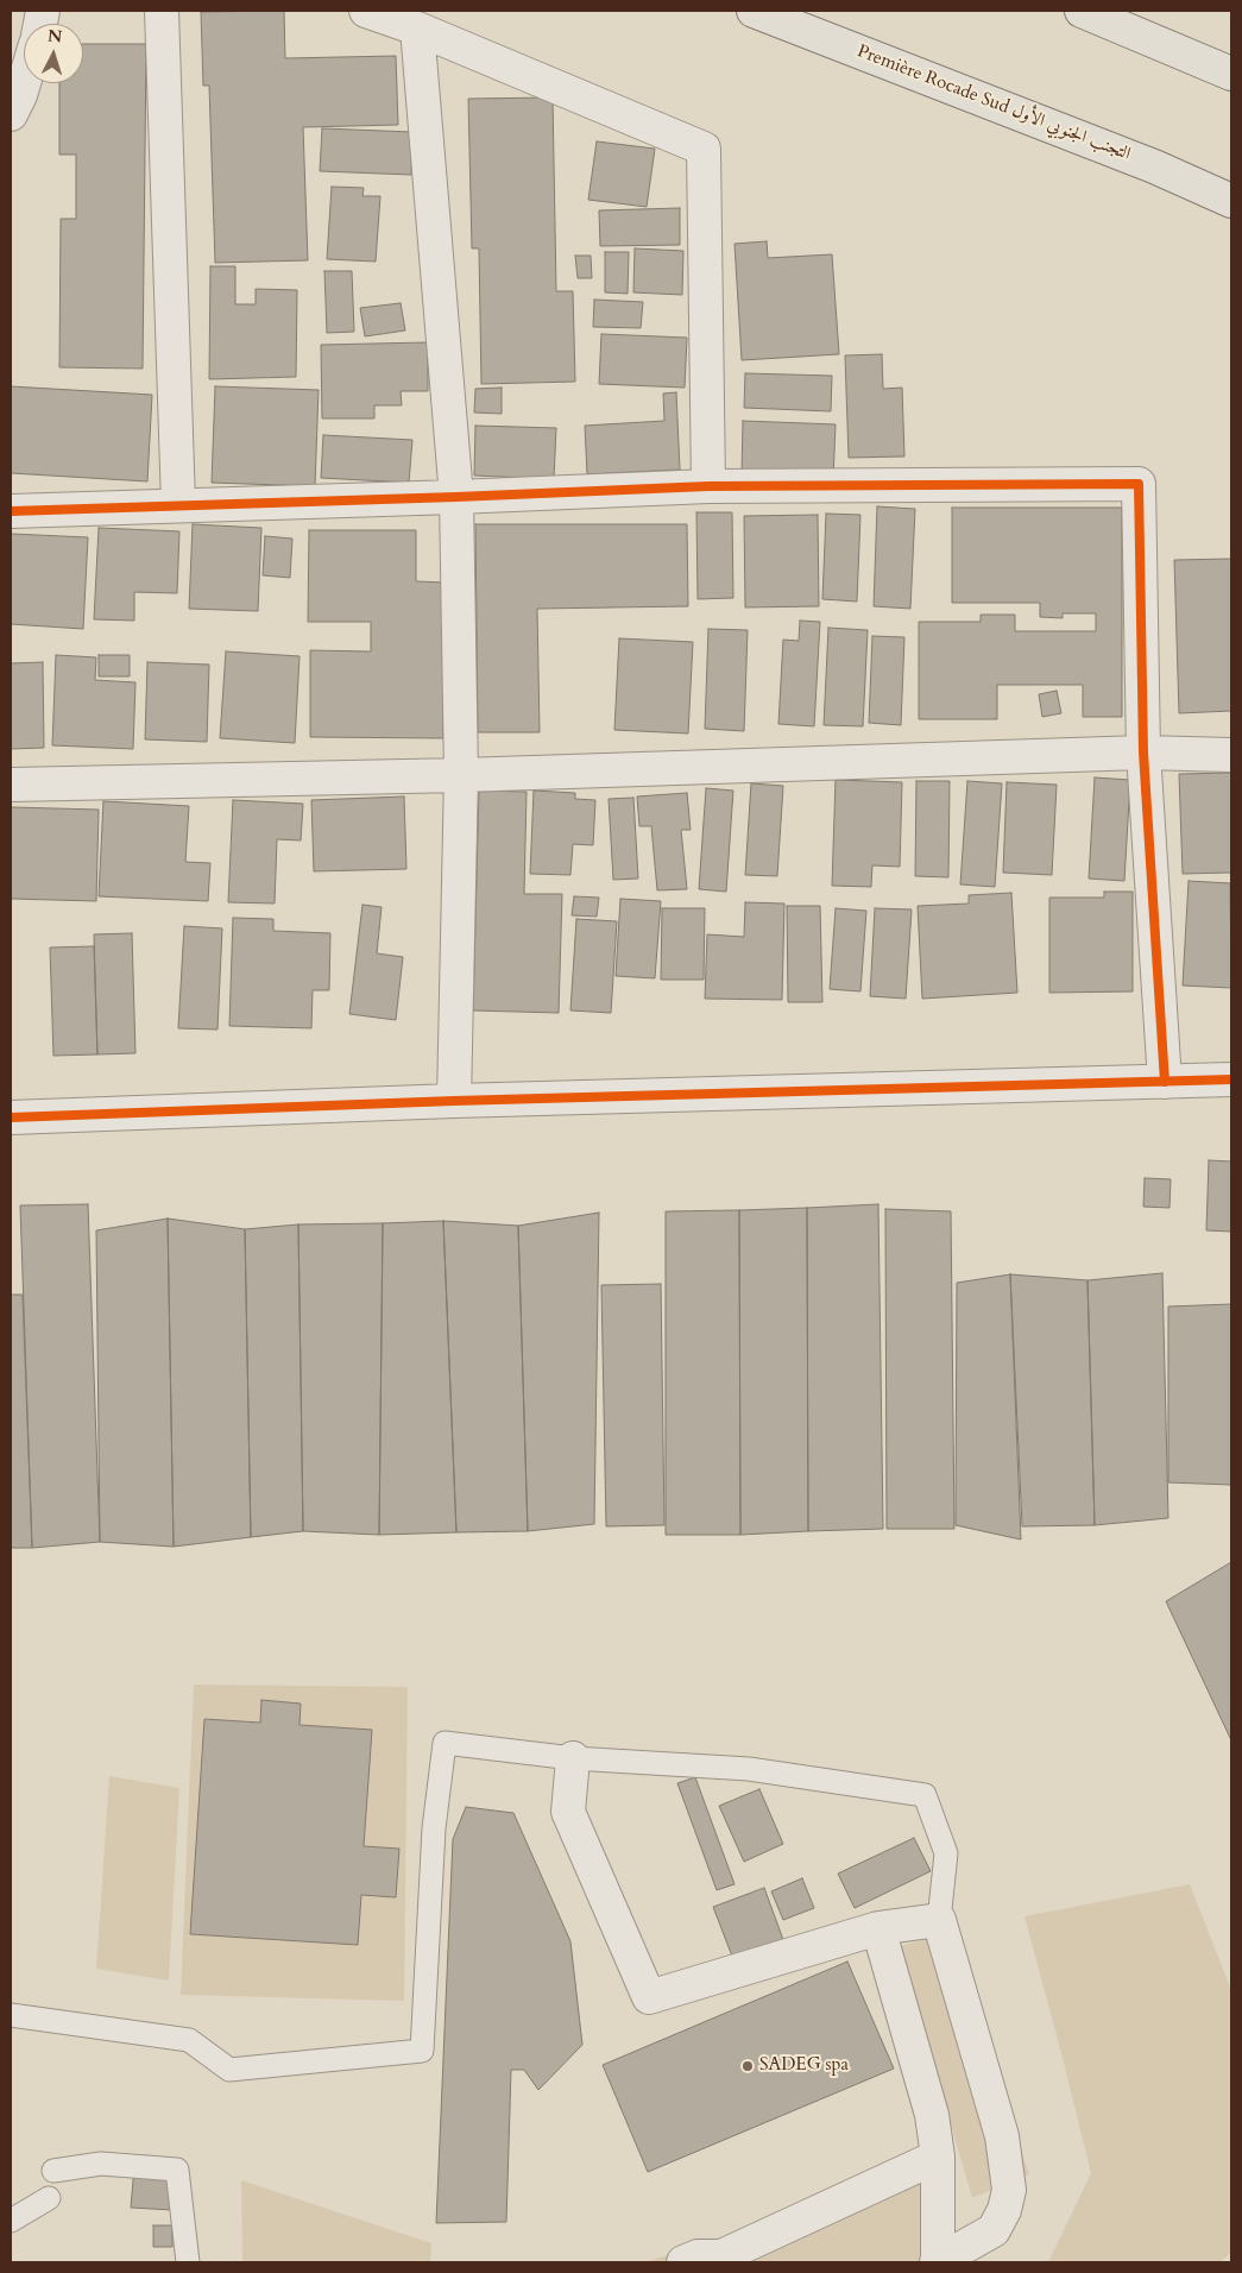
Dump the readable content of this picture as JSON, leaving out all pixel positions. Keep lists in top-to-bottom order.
{
  "streets": {
    "highway": ["Première Rocade Sud التجنب الجنوبي الأول"]
  },
  "places": ["SADEG spa"],
  "north": "top"
}
